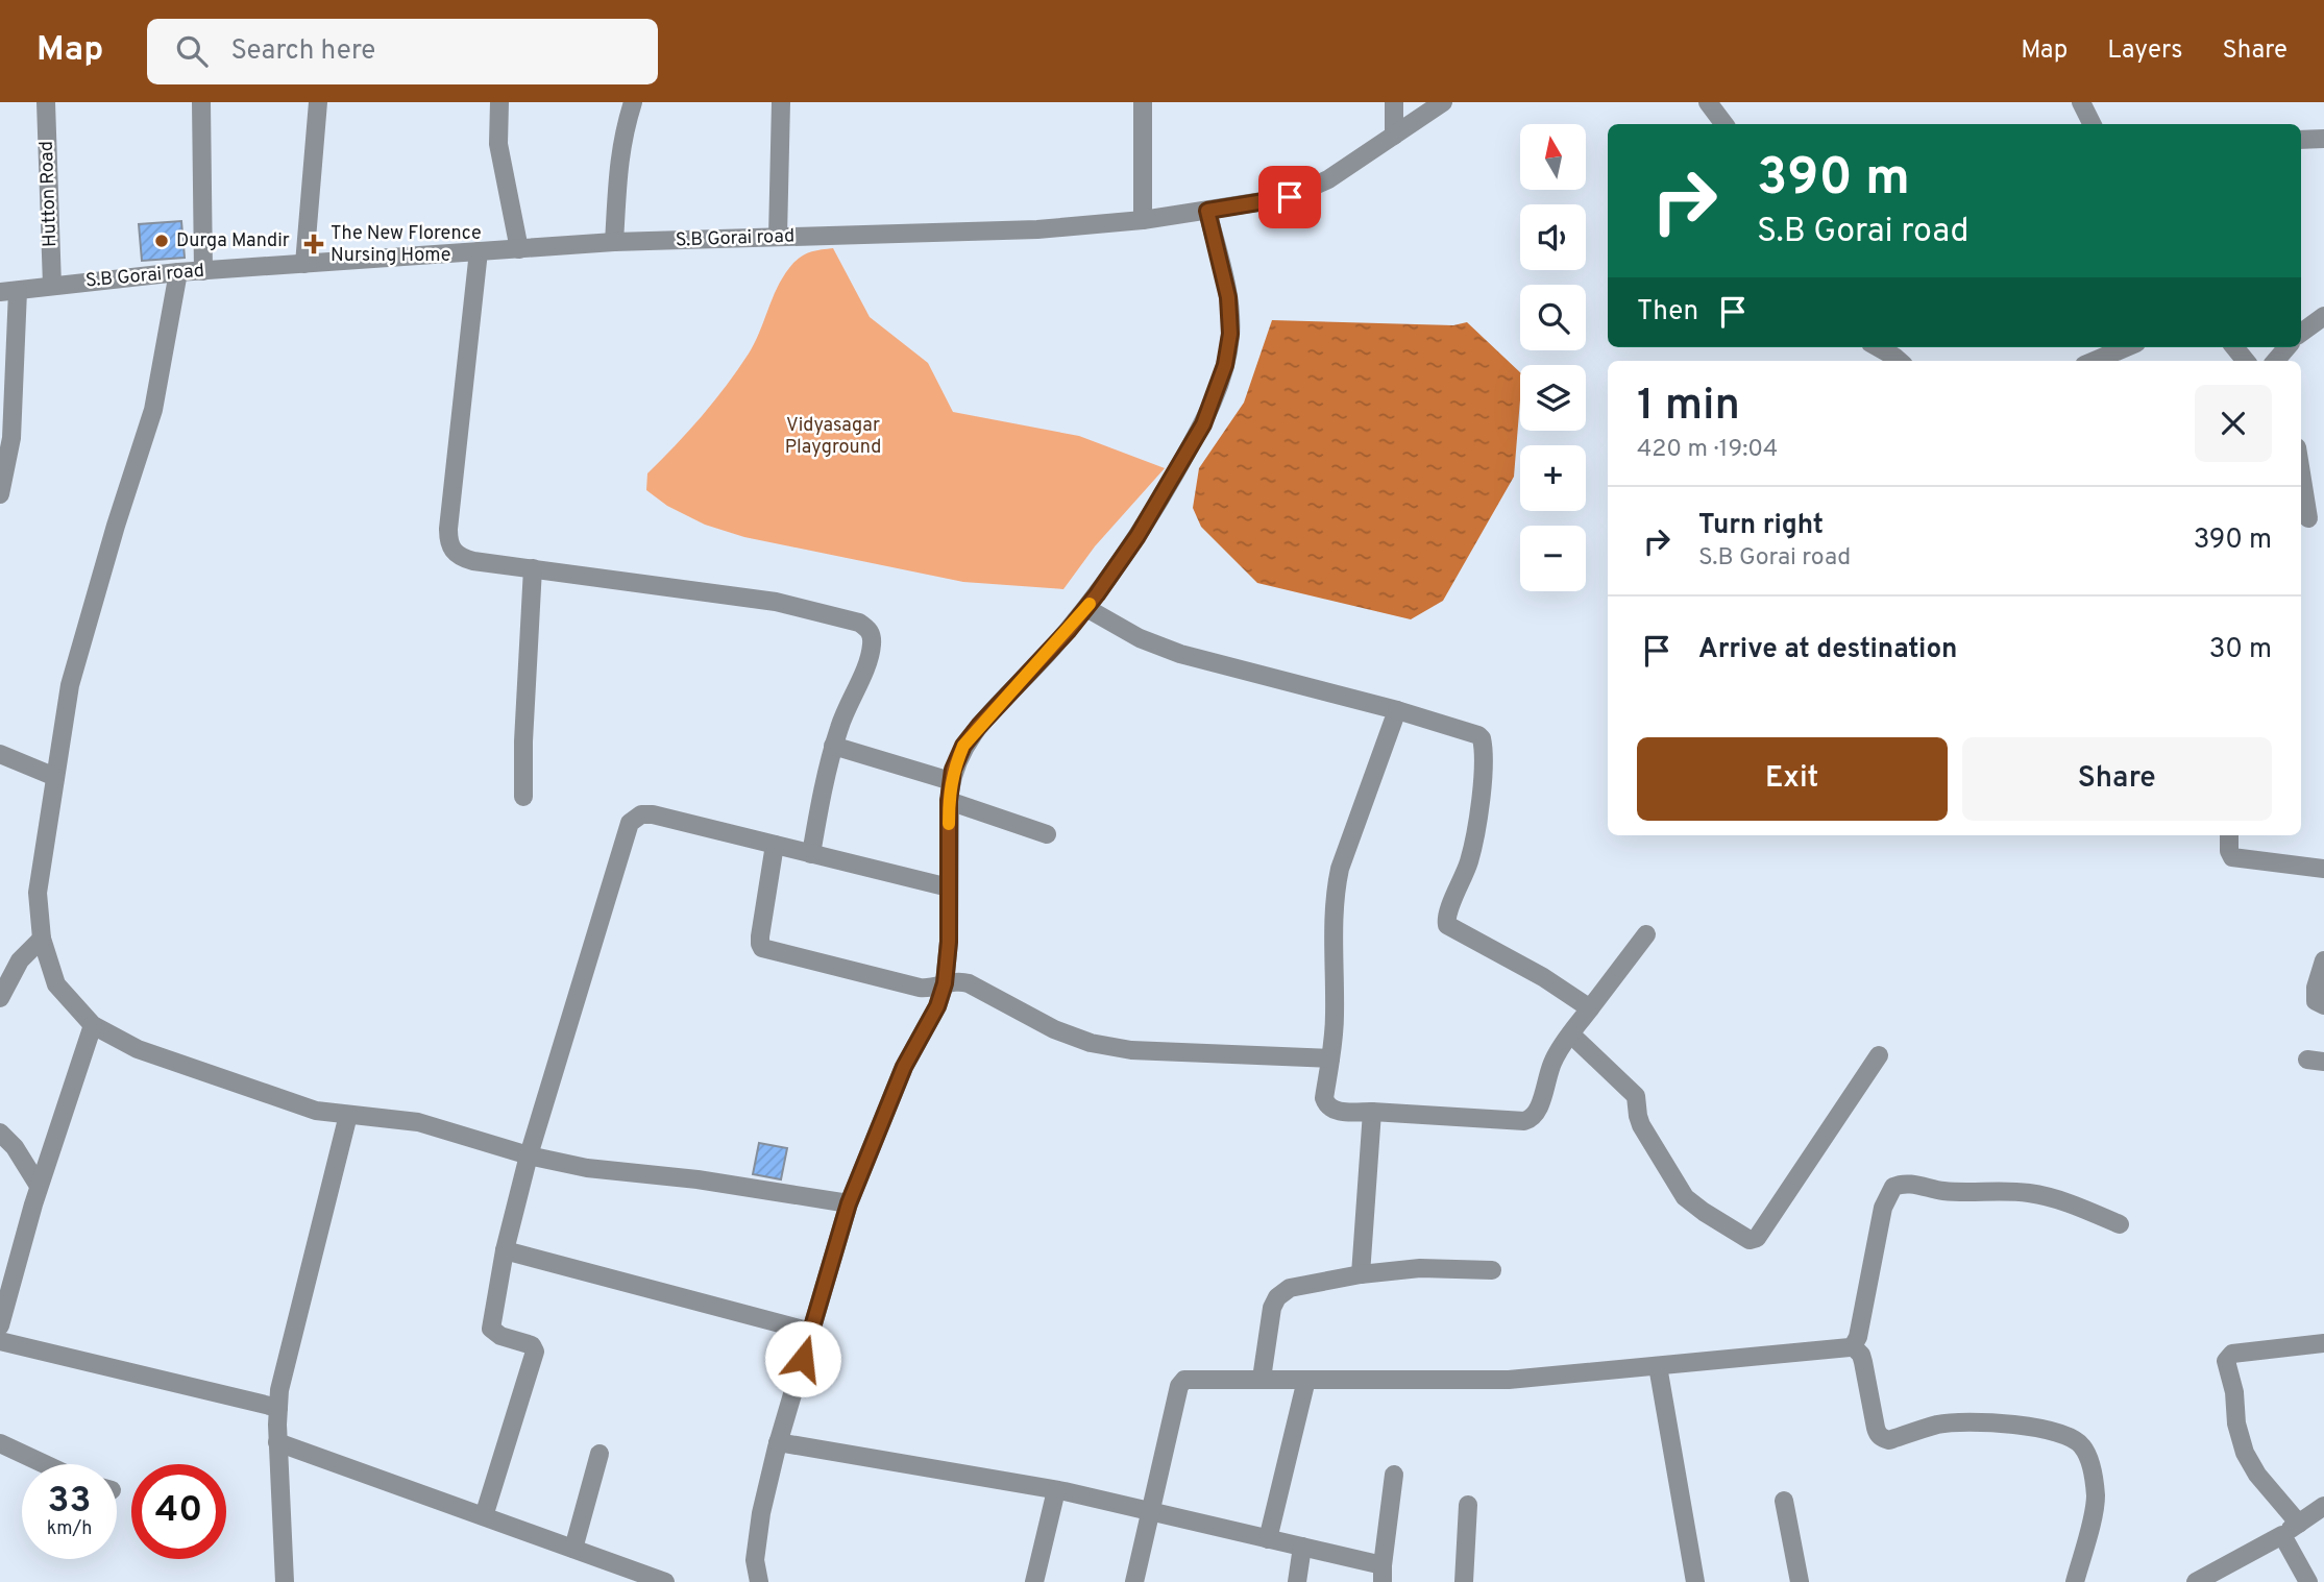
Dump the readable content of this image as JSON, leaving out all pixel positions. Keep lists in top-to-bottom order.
{
  "streets": {
    "street": ["Hutton Road", "S.B Gorai road"]
  },
  "crossings": [
    ["Hutton Road", "S.B Gorai road"]
  ],
  "parks": ["Vidyasagar Playground"],
  "places": {
    "other": ["Durga Mandir"],
    "health": ["The New Florence Nursing Home"]
  },
  "north": "top",
  "page": {
    "header": "Map",
    "search": "Search here",
    "nav": ["Map", "Layers", "Share"],
    "map_buttons": ["+", "−"],
    "turn": ["390 m", "S.B Gorai road"],
    "then": "Then",
    "heading": ["1 min", "420 m · 19:04"],
    "list": [
      {
        "name": "Turn right",
        "note": "S.B Gorai road",
        "value": "390 m"
      },
      {
        "name": "Arrive at destination",
        "value": "30 m"
      }
    ],
    "buttons": ["Exit", "Share"],
    "speed": "33 km/h",
    "limit": "40"
  }
}
